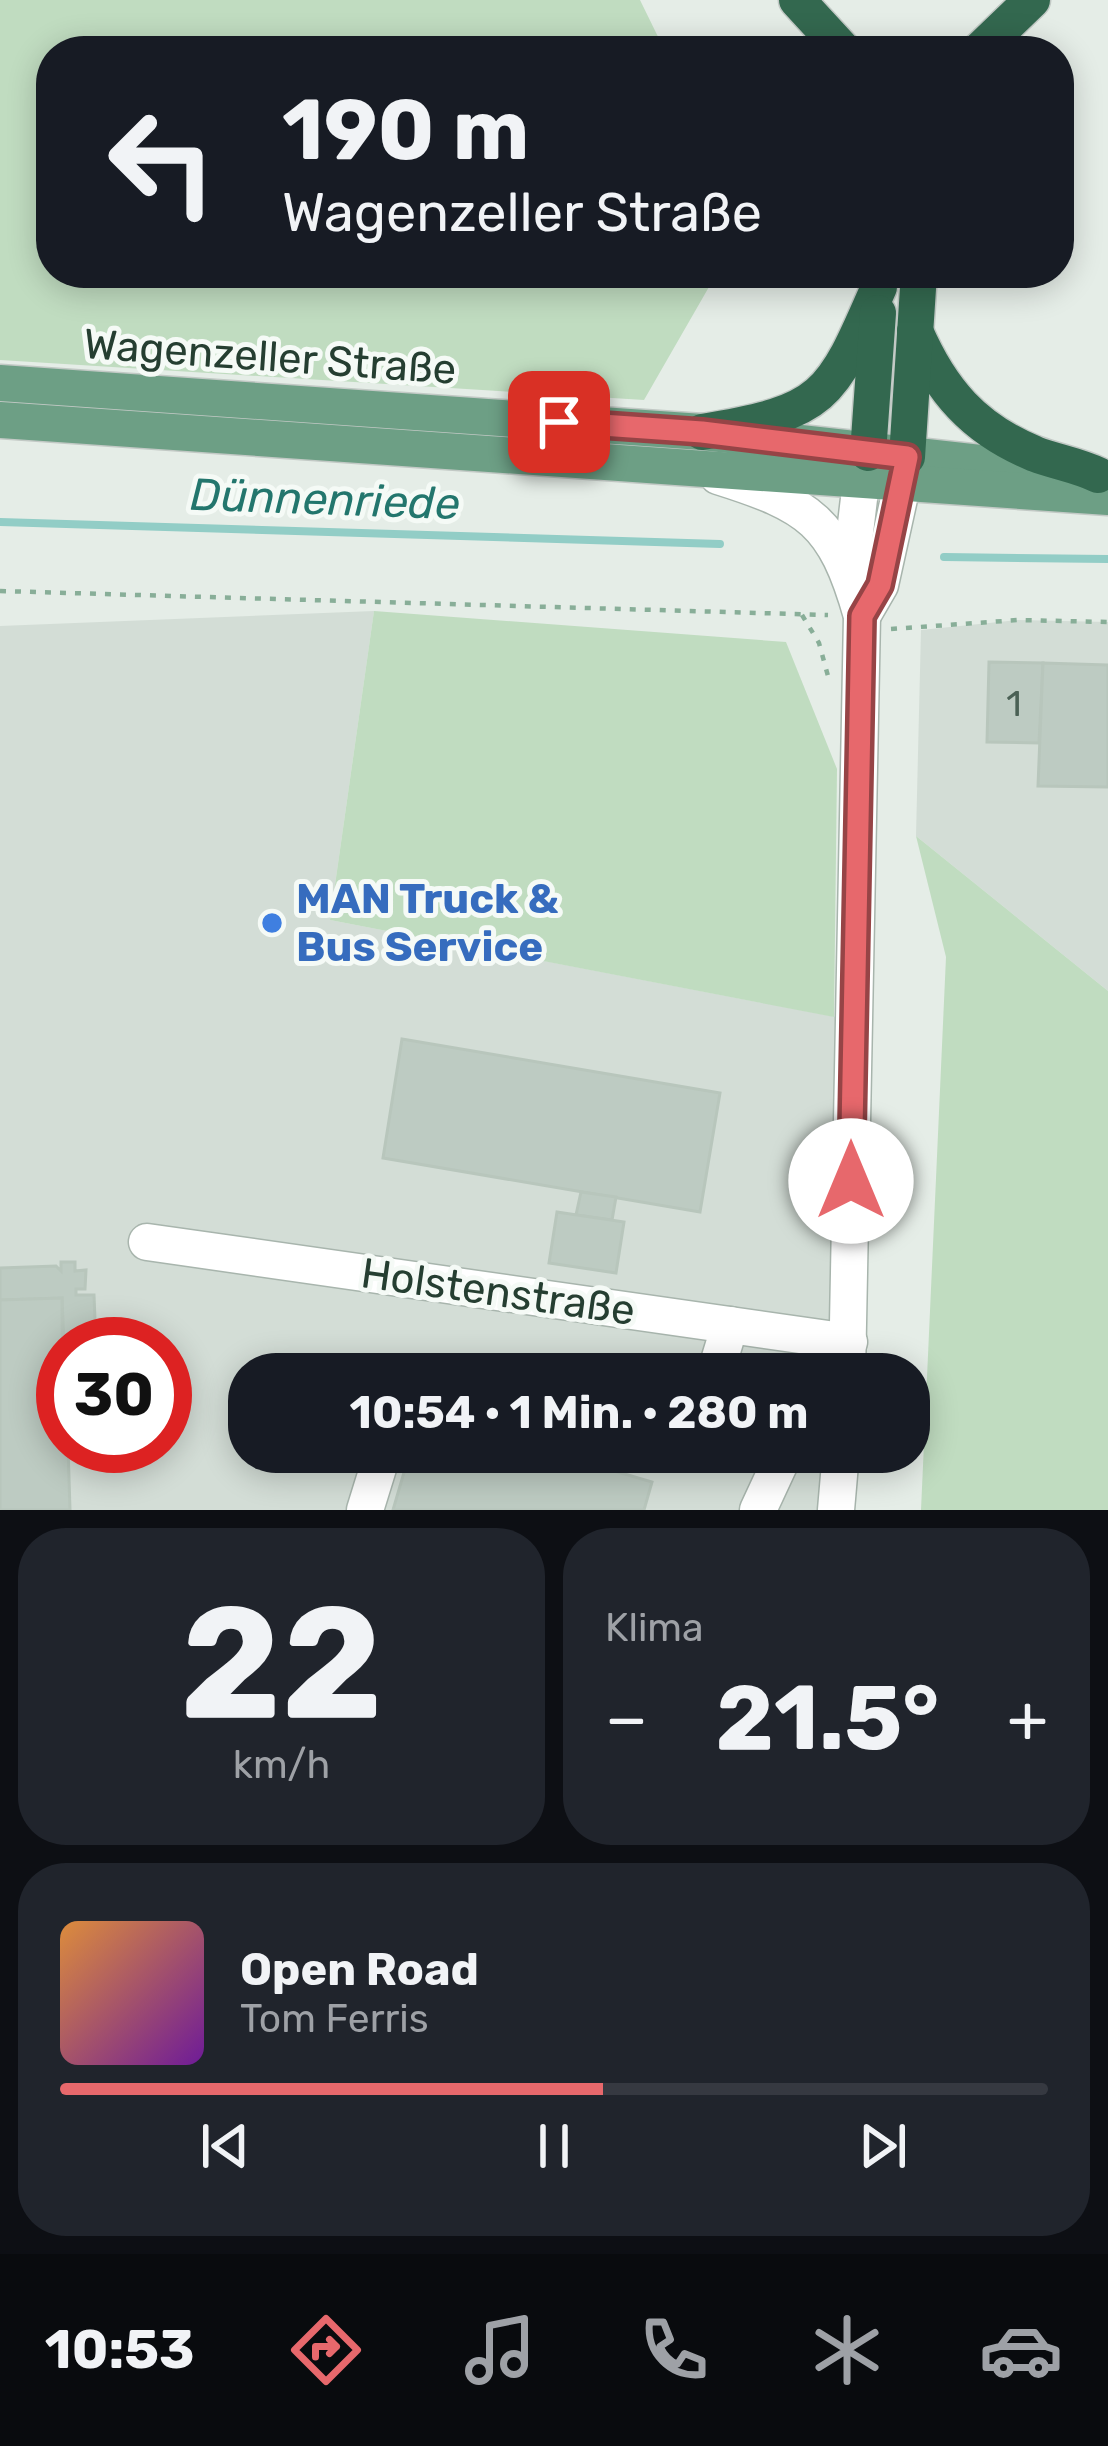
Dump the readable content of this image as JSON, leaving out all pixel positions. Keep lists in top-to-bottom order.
{
  "streets": {
    "main road": ["Wagenzeller Straße"],
    "street": ["Holstenstraße"]
  },
  "water": ["Dünnenriede"],
  "places": ["MAN Truck & Bus Service"],
  "house_numbers": ["1"],
  "page": {
    "turn": ["190 m", "Wagenzeller Straße"],
    "limit": "30",
    "trip": "10:54 · 1 Min. · 280 m",
    "tile": [
      ["22", "km/h"],
      "Klima"
    ],
    "heat": ["−", "21.5°", "+"],
    "song": ["Open Road", "Tom Ferris"],
    "tabs": "10:53"
  }
}
